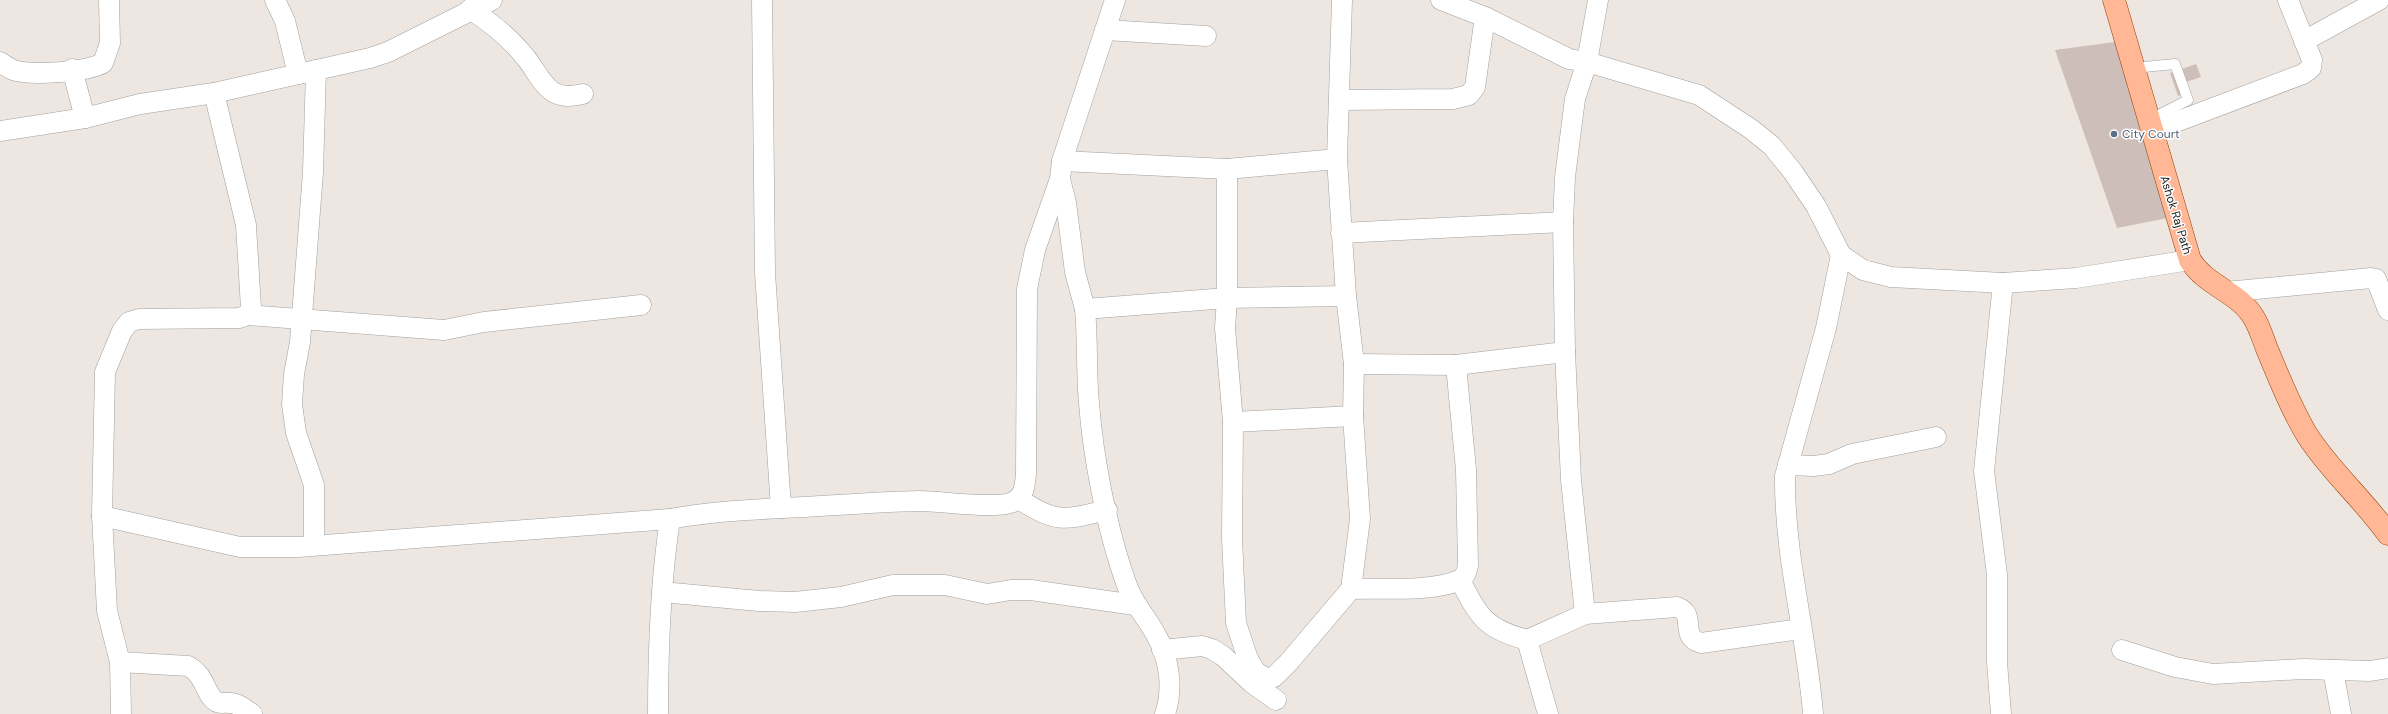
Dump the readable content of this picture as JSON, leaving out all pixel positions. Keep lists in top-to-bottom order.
{
  "streets": {
    "main road": ["Ashok Raj Path"]
  },
  "places": ["City Court"]
}
